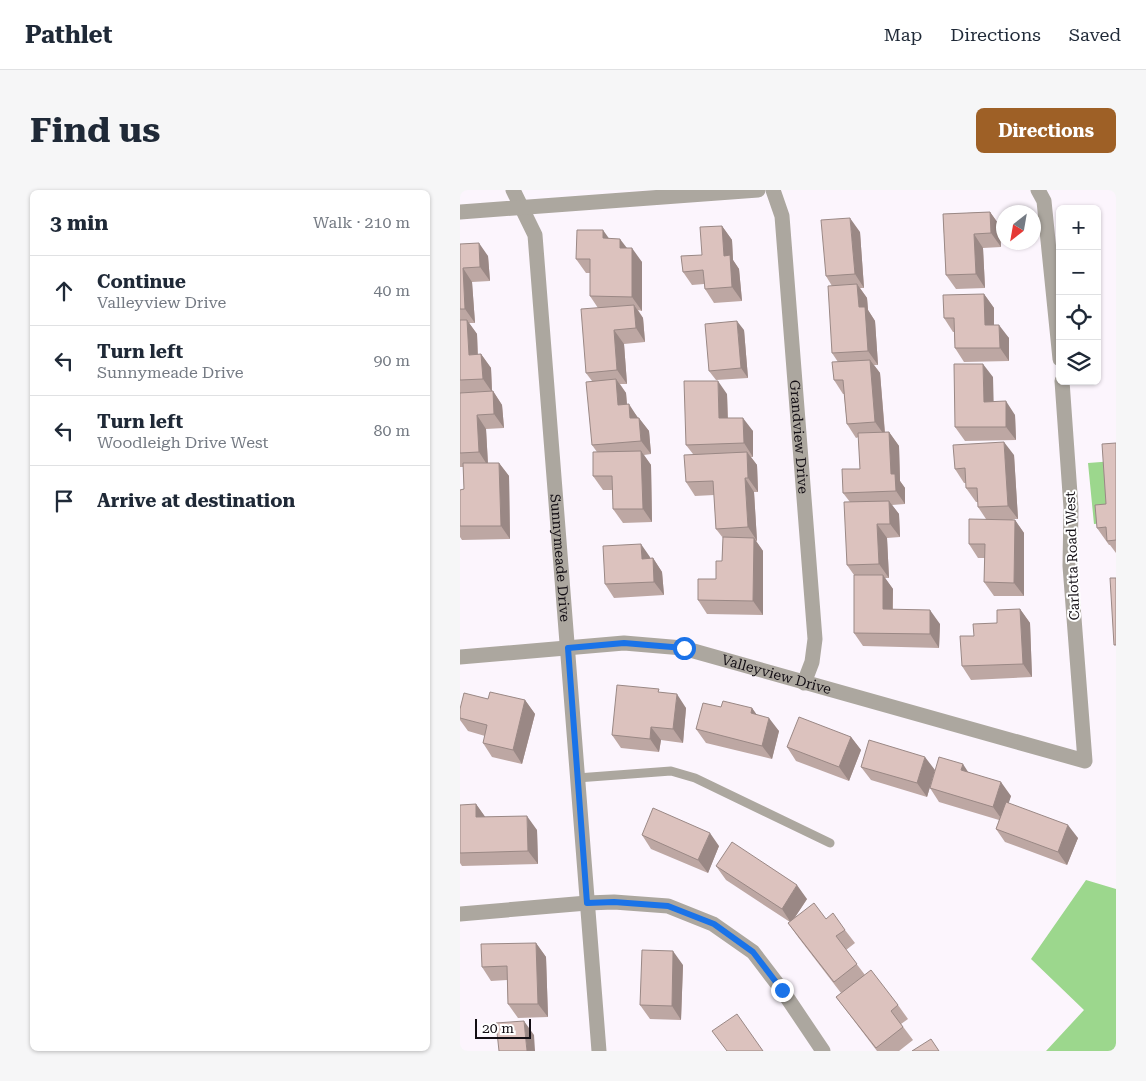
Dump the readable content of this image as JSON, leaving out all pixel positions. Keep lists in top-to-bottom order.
{
  "streets": {
    "street": [
      "Grandview Drive",
      "Carlotta Road West",
      "Sunnymeade Drive",
      "Valleyview Drive"
    ]
  },
  "crossings": [
    ["Grandview Drive", "Valleyview Drive"],
    ["Carlotta Road West", "Valleyview Drive"],
    ["Sunnymeade Drive", "Valleyview Drive"]
  ],
  "scale_bar": "20 m",
  "north": "bottom left",
  "page": {
    "header": "Pathlet",
    "nav": ["Map", "Directions", "Saved"],
    "buttons": "Directions",
    "title": "Find us",
    "heading": ["3 min", "Walk · 210 m"],
    "map_buttons": ["+", "−"],
    "list": [
      ["Continue", "Valleyview Drive", "40 m"],
      ["Turn left", "Sunnymeade Drive", "90 m"],
      ["Turn left", "Woodleigh Drive West", "80 m"],
      "Arrive at destination"
    ],
    "scale": "20 m"
  }
}
